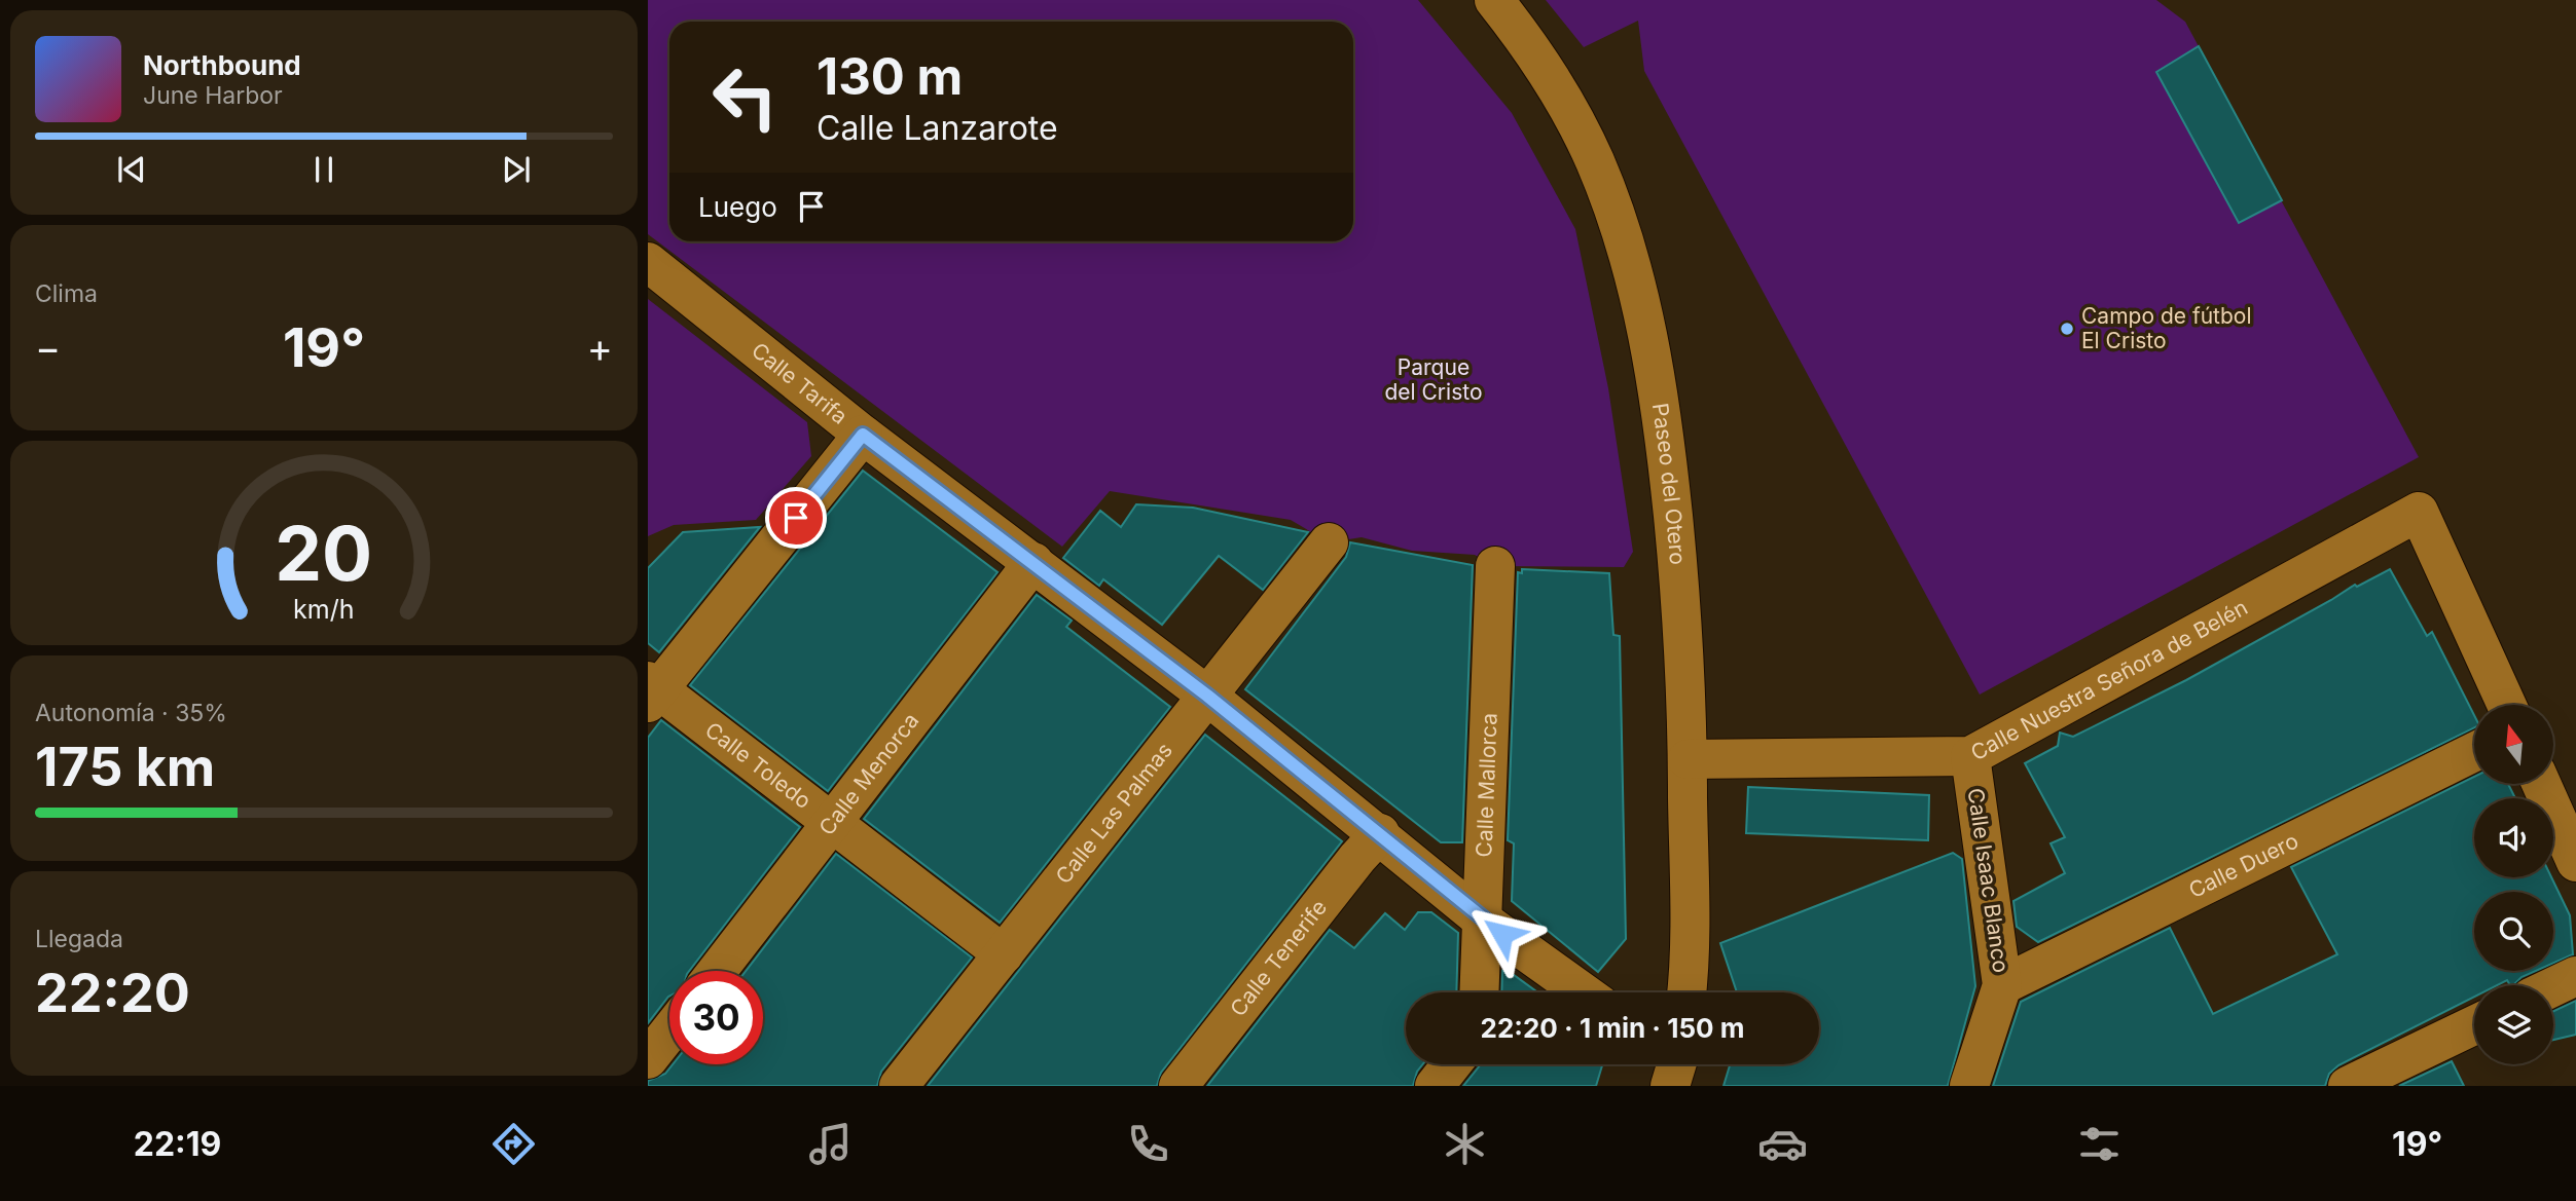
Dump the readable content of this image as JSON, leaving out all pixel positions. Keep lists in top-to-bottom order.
{
  "streets": {
    "street": [
      "Calle Tarifa",
      "Paseo del Otero",
      "Calle Nuestra Señora de Belén",
      "Calle Toledo",
      "Calle Menorca",
      "Calle Mallorca",
      "Calle Las Palmas",
      "Calle Duero",
      "Calle Isaac Blanco",
      "Calle Tenerife"
    ]
  },
  "crossings": [
    ["Calle Tarifa", "Calle Menorca"],
    ["Calle Tarifa", "Calle Mallorca"],
    ["Calle Tarifa", "Calle Las Palmas"],
    ["Calle Tarifa", "Calle Tenerife"],
    ["Paseo del Otero", "Calle Nuestra Señora de Belén"],
    ["Calle Nuestra Señora de Belén", "Calle Isaac Blanco"],
    ["Calle Toledo", "Calle Menorca"],
    ["Calle Toledo", "Calle Las Palmas"],
    ["Calle Duero", "Calle Isaac Blanco"]
  ],
  "parks": ["Parque del Cristo"],
  "places": ["Campo de fútbol El Cristo"],
  "north": "top",
  "page": {
    "turn": ["130 m", "Calle Lanzarote"],
    "song": ["Northbound", "June Harbor"],
    "then": "Luego",
    "tile": [
      "Clima",
      ["Autonomía · 35%", "175 km"],
      ["Llegada", "22:20"]
    ],
    "heat": ["−", "19°", "+"],
    "limit": "30",
    "trip": "22:20 · 1 min · 150 m",
    "tabs": ["22:19", "19°"],
    "gauge": ["20", "km/h"]
  }
}
